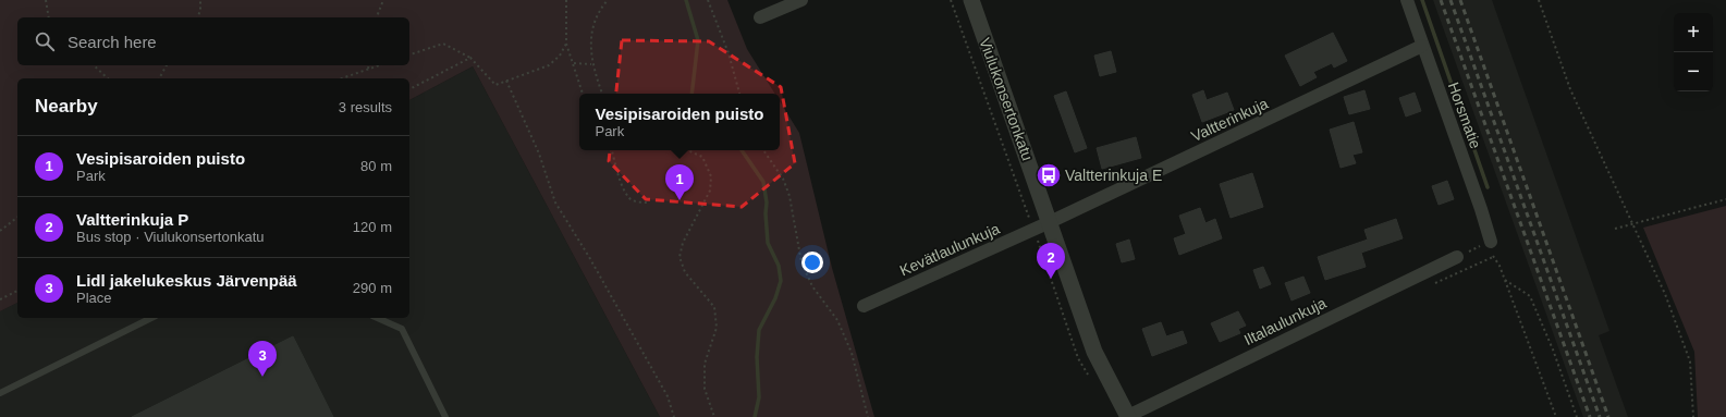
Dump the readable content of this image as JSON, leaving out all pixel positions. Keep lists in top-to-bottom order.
{
  "streets": {
    "street": [
      "Viulukonsertonkatu",
      "Horsmatie",
      "Valtterinkuja",
      "Kevätlaulunkuja",
      "Iltalaulunkuja"
    ]
  },
  "crossings": [
    ["Viulukonsertonkatu", "Valtterinkuja"],
    ["Viulukonsertonkatu", "Kevätlaulunkuja"],
    ["Viulukonsertonkatu", "Iltalaulunkuja"],
    ["Horsmatie", "Valtterinkuja"],
    ["Valtterinkuja", "Kevätlaulunkuja"]
  ],
  "places": {
    "bus stop": ["Valtterinkuja E"]
  },
  "page": {
    "map_buttons": ["+", "−"],
    "search": "Search here",
    "heading": ["Nearby", "3 results"],
    "popup": ["Vesipisaroiden puisto", "Park"],
    "list": [
      {
        "mark": "1",
        "name": "Vesipisaroiden puisto",
        "note": "Park",
        "value": "80 m"
      },
      {
        "mark": "2",
        "name": "Valtterinkuja P",
        "note": "Bus stop · Viulukonsertonkatu",
        "value": "120 m"
      },
      {
        "mark": "3",
        "name": "Lidl jakelukeskus Järvenpää",
        "note": "Place",
        "value": "290 m"
      }
    ],
    "pins": ["1", "2", "3"]
  }
}
